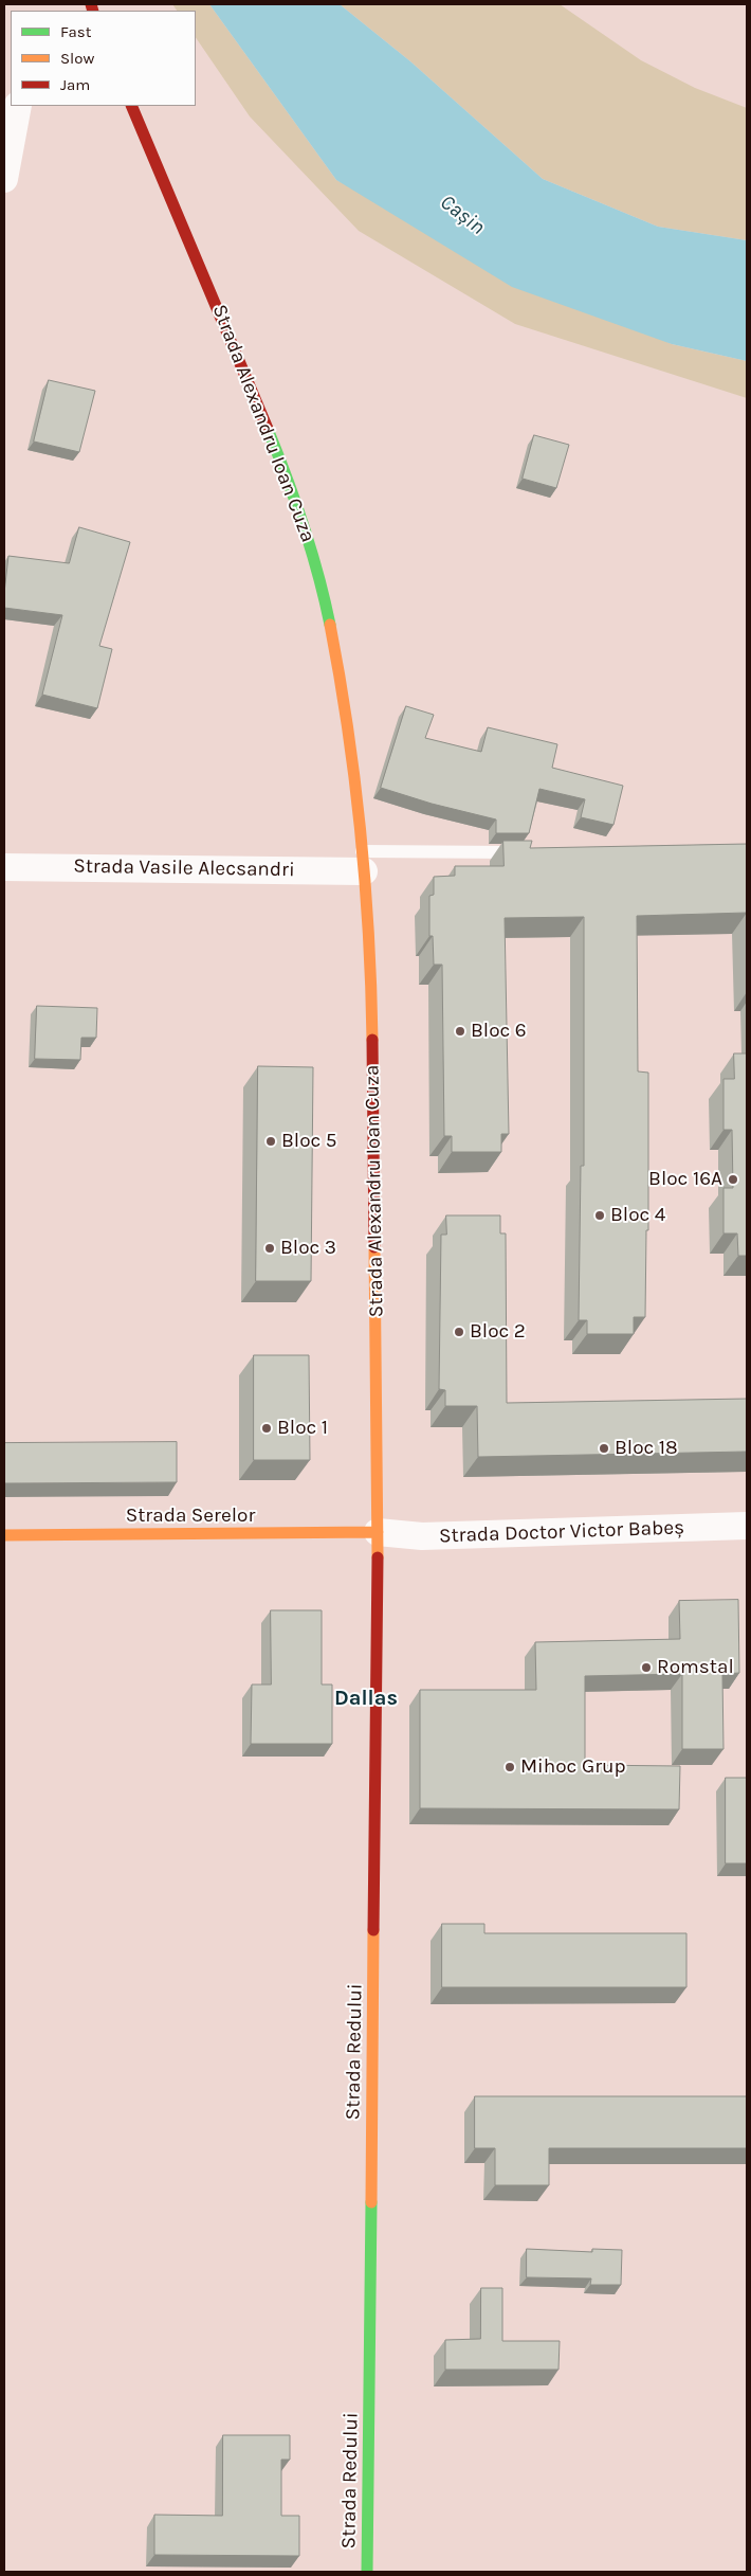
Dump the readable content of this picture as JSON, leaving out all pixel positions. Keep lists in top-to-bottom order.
{
  "streets": {
    "main road": ["Strada Alexandru Ioan Cuza", "Strada Serelor", "Strada Redului"],
    "street": ["Strada Vasile Alecsandri", "Strada Doctor Victor Babeș"]
  },
  "crossings": [
    ["Strada Alexandru Ioan Cuza", "Strada Vasile Alecsandri"],
    ["Strada Alexandru Ioan Cuza", "Strada Serelor"],
    ["Strada Alexandru Ioan Cuza", "Strada Doctor Victor Babeș"],
    ["Strada Alexandru Ioan Cuza", "Strada Redului"],
    ["Strada Serelor", "Strada Doctor Victor Babeș"],
    ["Strada Serelor", "Strada Redului"],
    ["Strada Doctor Victor Babeș", "Strada Redului"]
  ],
  "districts": ["Dallas"],
  "water": ["Cașin"],
  "places": [
    "Bloc 6",
    "Bloc 5",
    "Bloc 16A",
    "Bloc 4",
    "Bloc 3",
    "Bloc 2",
    "Bloc 1",
    "Bloc 18",
    "Romstal",
    "Mihoc Grup"
  ],
  "legend": ["Fast", "Slow", "Jam"]
}
